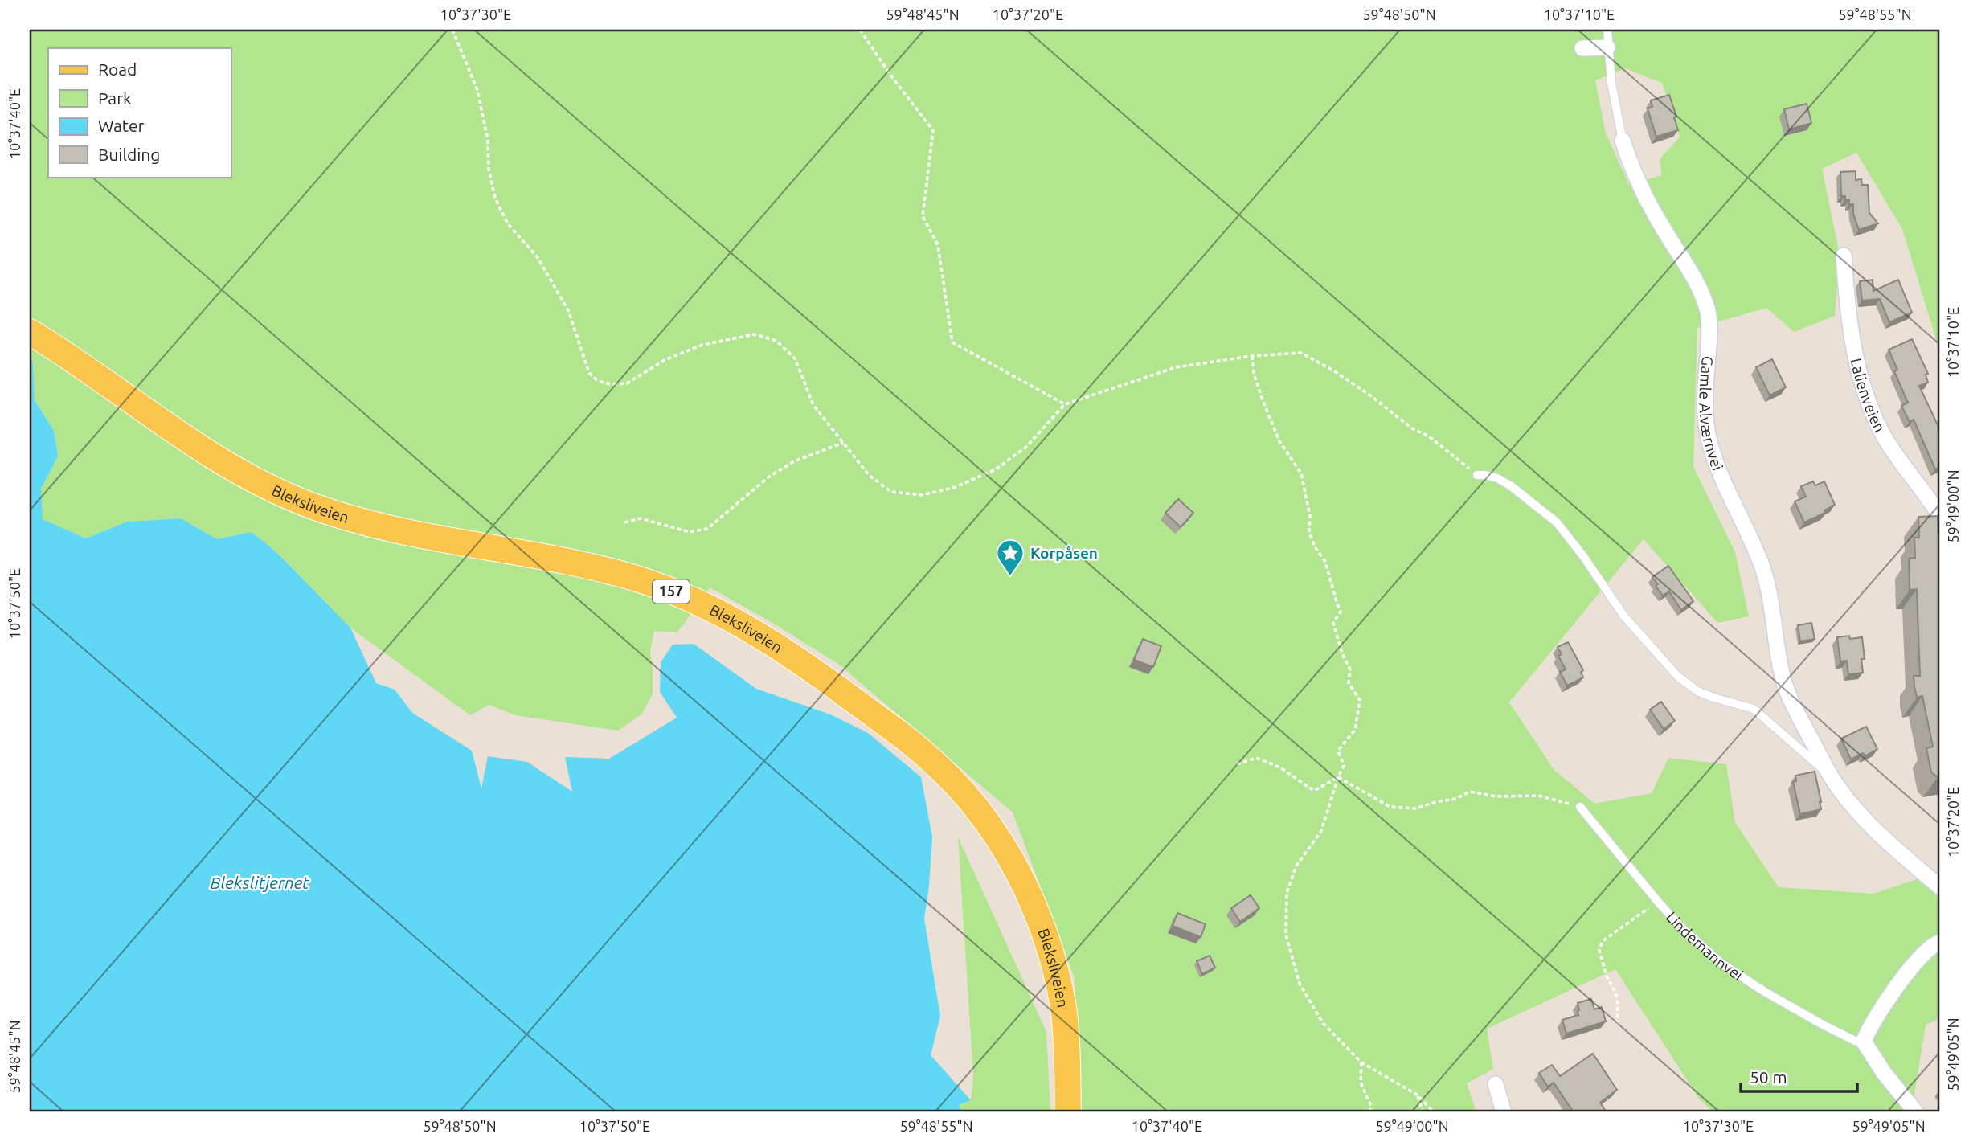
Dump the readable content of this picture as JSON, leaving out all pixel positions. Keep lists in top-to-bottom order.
{
  "streets": {
    "main road": ["Bleksliveien", "157"],
    "street": ["Lalienveien", "Gamle Alværnvei"],
    "lane": ["Lindemannvei"]
  },
  "water": ["Blekslitjernet"],
  "places": {
    "place": ["Korpåsen"]
  },
  "legend": [
    "Road",
    "Park",
    "Water",
    "Building"
  ],
  "scale_bar": "50 m",
  "coordinates": [
    "10°37'30\"E",
    "59°48'45\"N",
    "10°37'20\"E",
    "59°48'50\"N",
    "10°37'10\"E",
    "59°48'55\"N",
    "10°37'40\"E",
    "59°49'00\"N",
    "10°37'50\"E",
    "59°49'05\"N"
  ]
}
